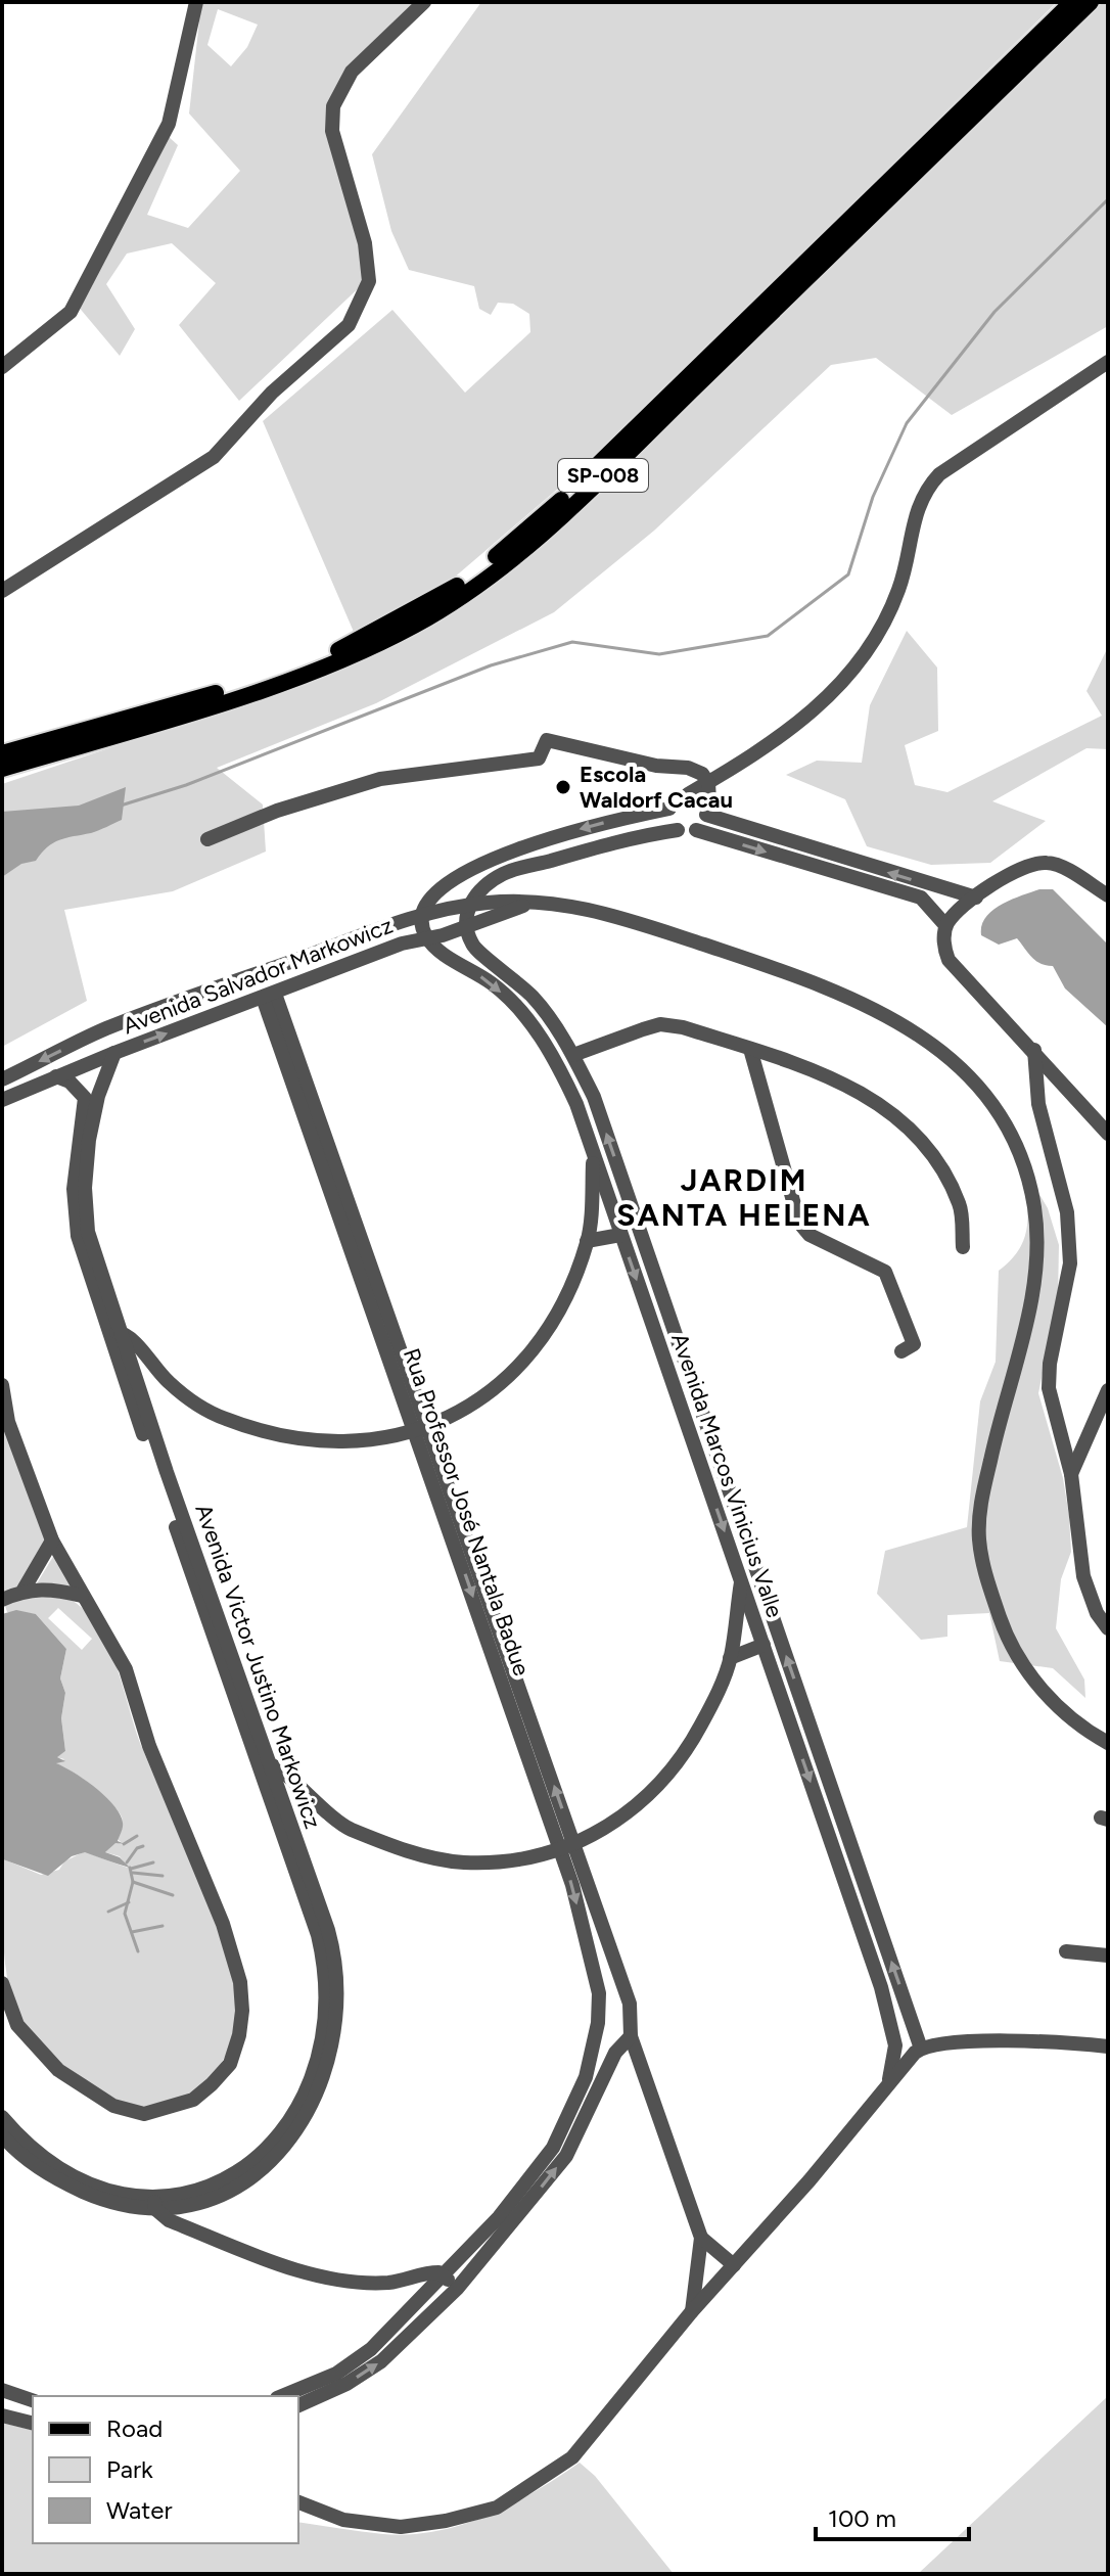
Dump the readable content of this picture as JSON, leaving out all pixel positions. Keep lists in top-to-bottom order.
{
  "streets": {
    "main road": ["SP-008"],
    "street": [
      "Avenida Salvador Markowicz",
      "Avenida Marcos Vinicius Valle",
      "Rua Professor José Nantala Badue",
      "Avenida Victor Justino Markowicz"
    ]
  },
  "crossings": [
    ["Avenida Salvador Markowicz", "Avenida Marcos Vinicius Valle"],
    ["Avenida Salvador Markowicz", "Rua Professor José Nantala Badue"],
    ["Avenida Salvador Markowicz", "Avenida Victor Justino Markowicz"]
  ],
  "districts": ["JARDIM SANTA HELENA"],
  "places": ["Escola Waldorf Cacau"],
  "legend": ["Road", "Park", "Water"],
  "scale_bar": "100 m"
}
